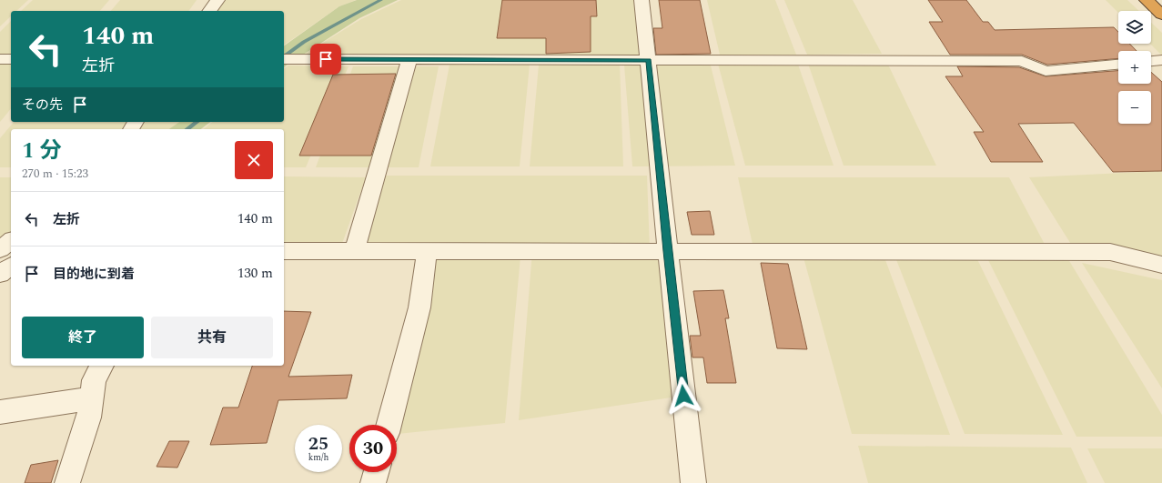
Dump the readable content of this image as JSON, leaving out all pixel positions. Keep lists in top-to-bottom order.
{
  "page": {
    "map_buttons": ["+", "−"],
    "turn": ["140 m", "左折"],
    "then": "その先",
    "heading": ["1 分", "270 m · 15:23"],
    "list": [
      {
        "name": "左折",
        "value": "140 m"
      },
      {
        "name": "目的地に到着",
        "value": "130 m"
      }
    ],
    "buttons": ["終了", "共有"],
    "speed": "25 km/h",
    "limit": "30"
  }
}
